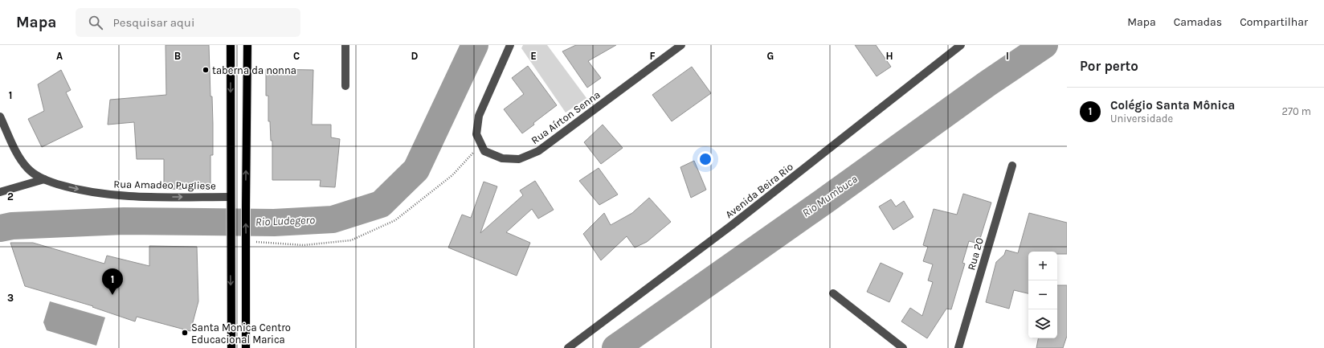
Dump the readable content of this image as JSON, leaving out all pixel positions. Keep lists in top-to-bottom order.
{
  "streets": {
    "street": [
      "Rua Aírton Senna",
      "Rua Amadeo Pugliese",
      "Avenida Beira Rio",
      "Rua 20"
    ]
  },
  "one_way": ["Rua Amadeo Pugliese"],
  "water": ["Rio Mumbuca", "Rio Ludegero"],
  "places": ["taberna da nonna", "Santa Monica Centro Educacional Marica"],
  "page": {
    "header": "Mapa",
    "search": "Pesquisar aqui",
    "nav": ["Mapa", "Camadas", "Compartilhar"],
    "heading": "Por perto",
    "list": [
      {
        "mark": "1",
        "name": "Colégio Santa Mônica",
        "note": "Universidade",
        "value": "270 m"
      }
    ],
    "map_buttons": ["+", "−"],
    "pins": "1"
  },
  "grid": {
    "columns": [
      "A",
      "B",
      "C",
      "D",
      "E",
      "F",
      "G",
      "H",
      "I"
    ],
    "rows": ["1", "2", "3"]
  }
}
